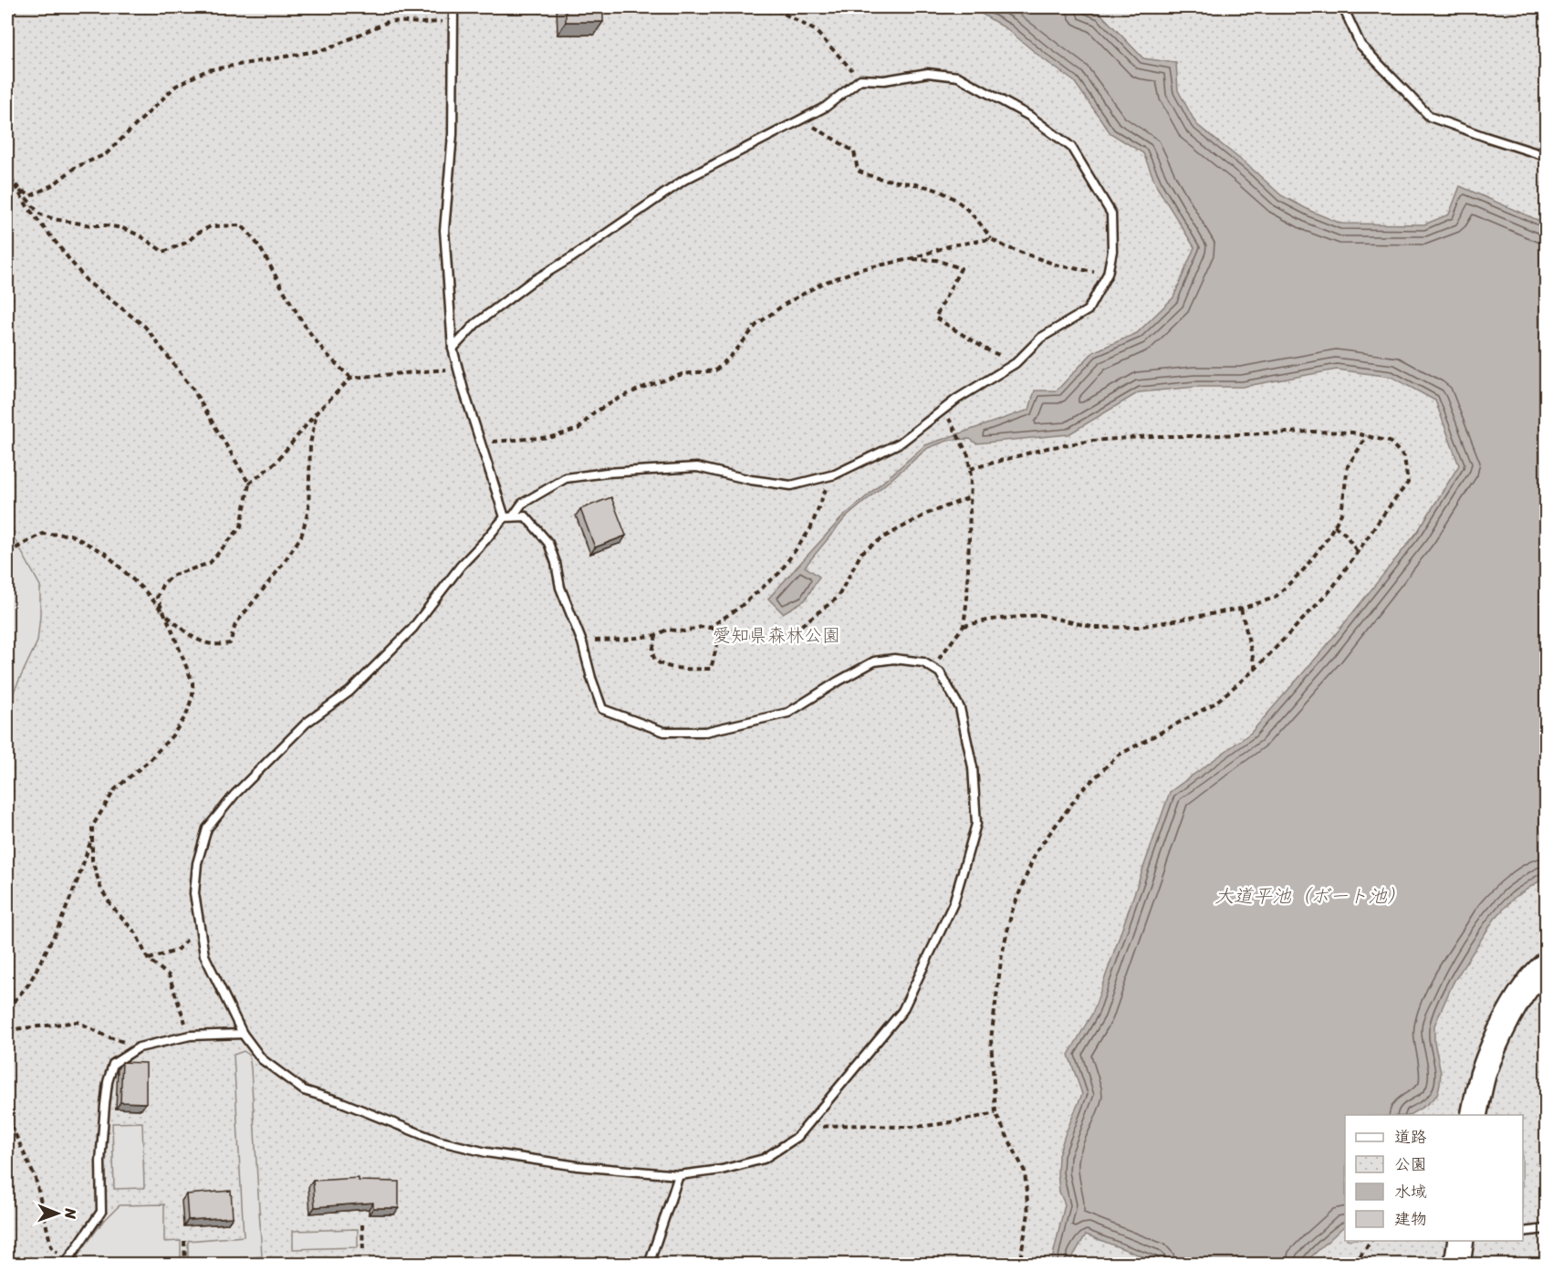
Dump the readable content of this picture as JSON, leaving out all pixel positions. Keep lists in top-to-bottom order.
{
  "water": ["大道平池（ボート池）"],
  "parks": ["愛知県森林公園"],
  "legend": [
    "道路",
    "公園",
    "水域",
    "建物"
  ],
  "north": "right"
}
